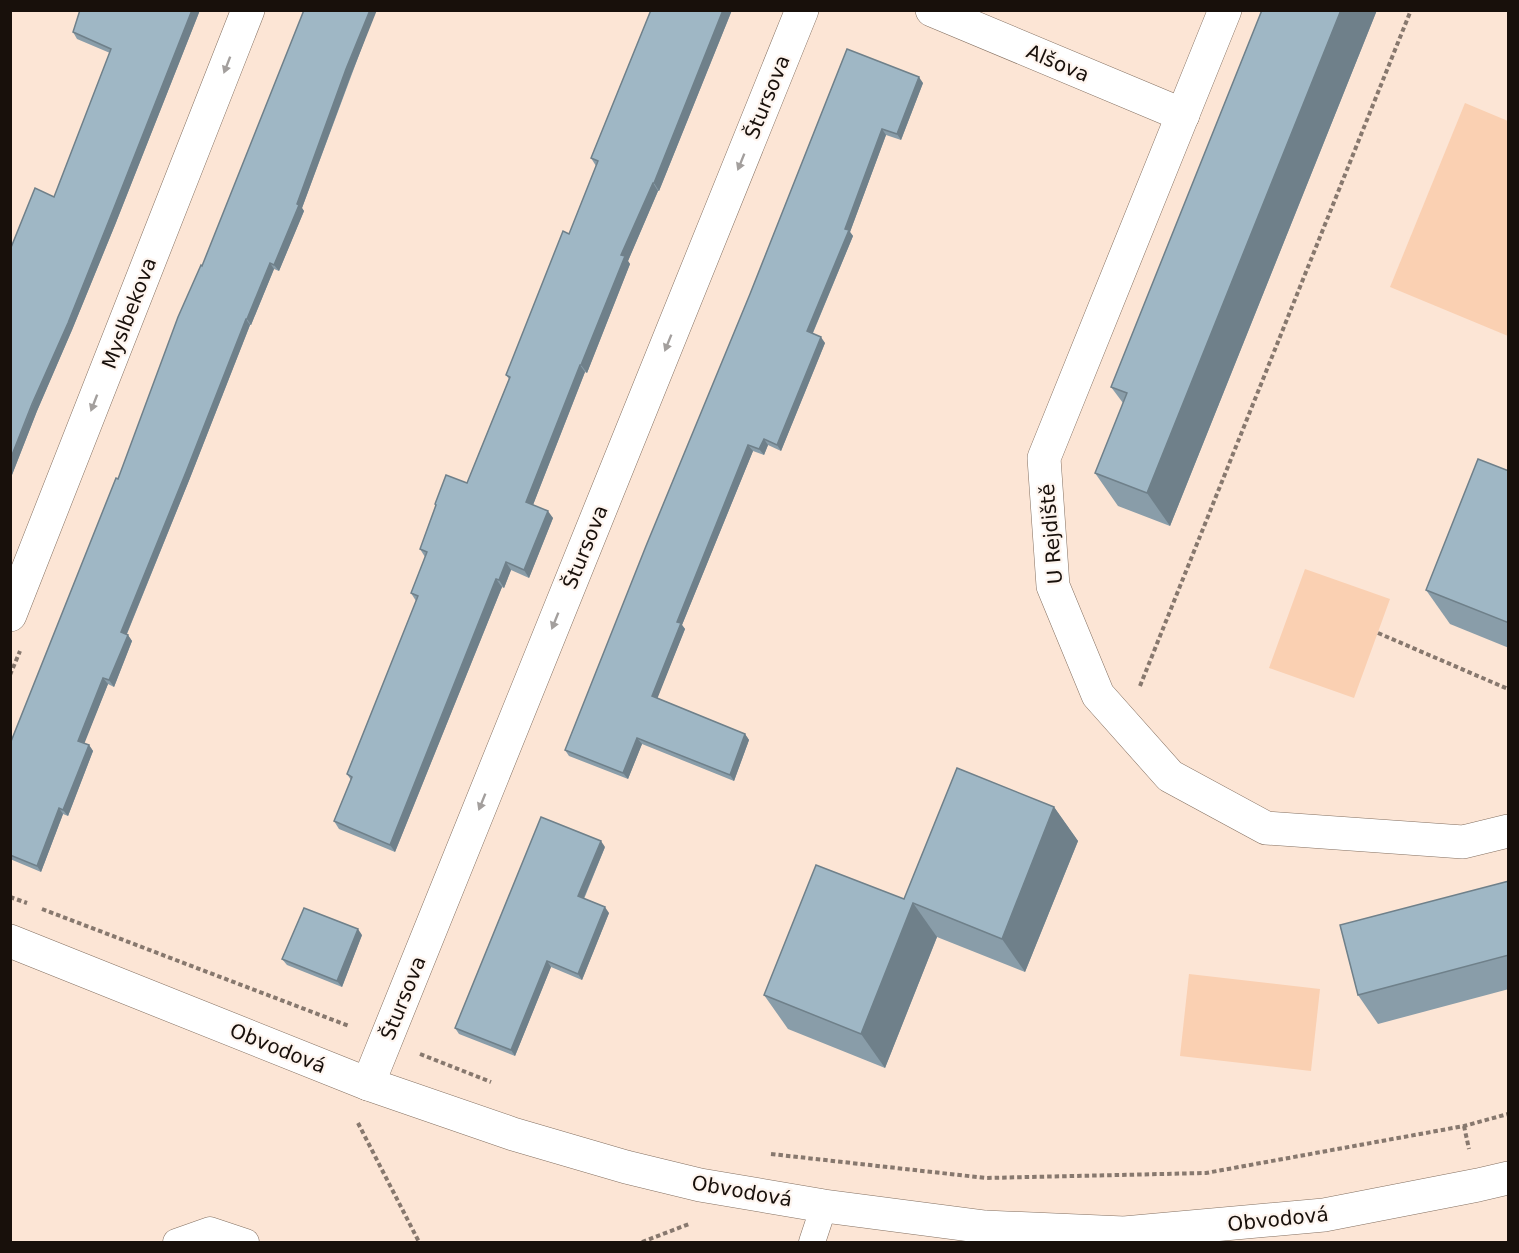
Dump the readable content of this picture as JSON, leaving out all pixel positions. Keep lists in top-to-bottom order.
{
  "streets": {
    "street": [
      "Alšova",
      "Štursova",
      "Myslbekova",
      "U Rejdiště",
      "Obvodová"
    ]
  },
  "crossings": [
    ["Alšova", "U Rejdiště"],
    ["Štursova", "Obvodová"]
  ],
  "one_way": ["Štursova", "Myslbekova"]
}
